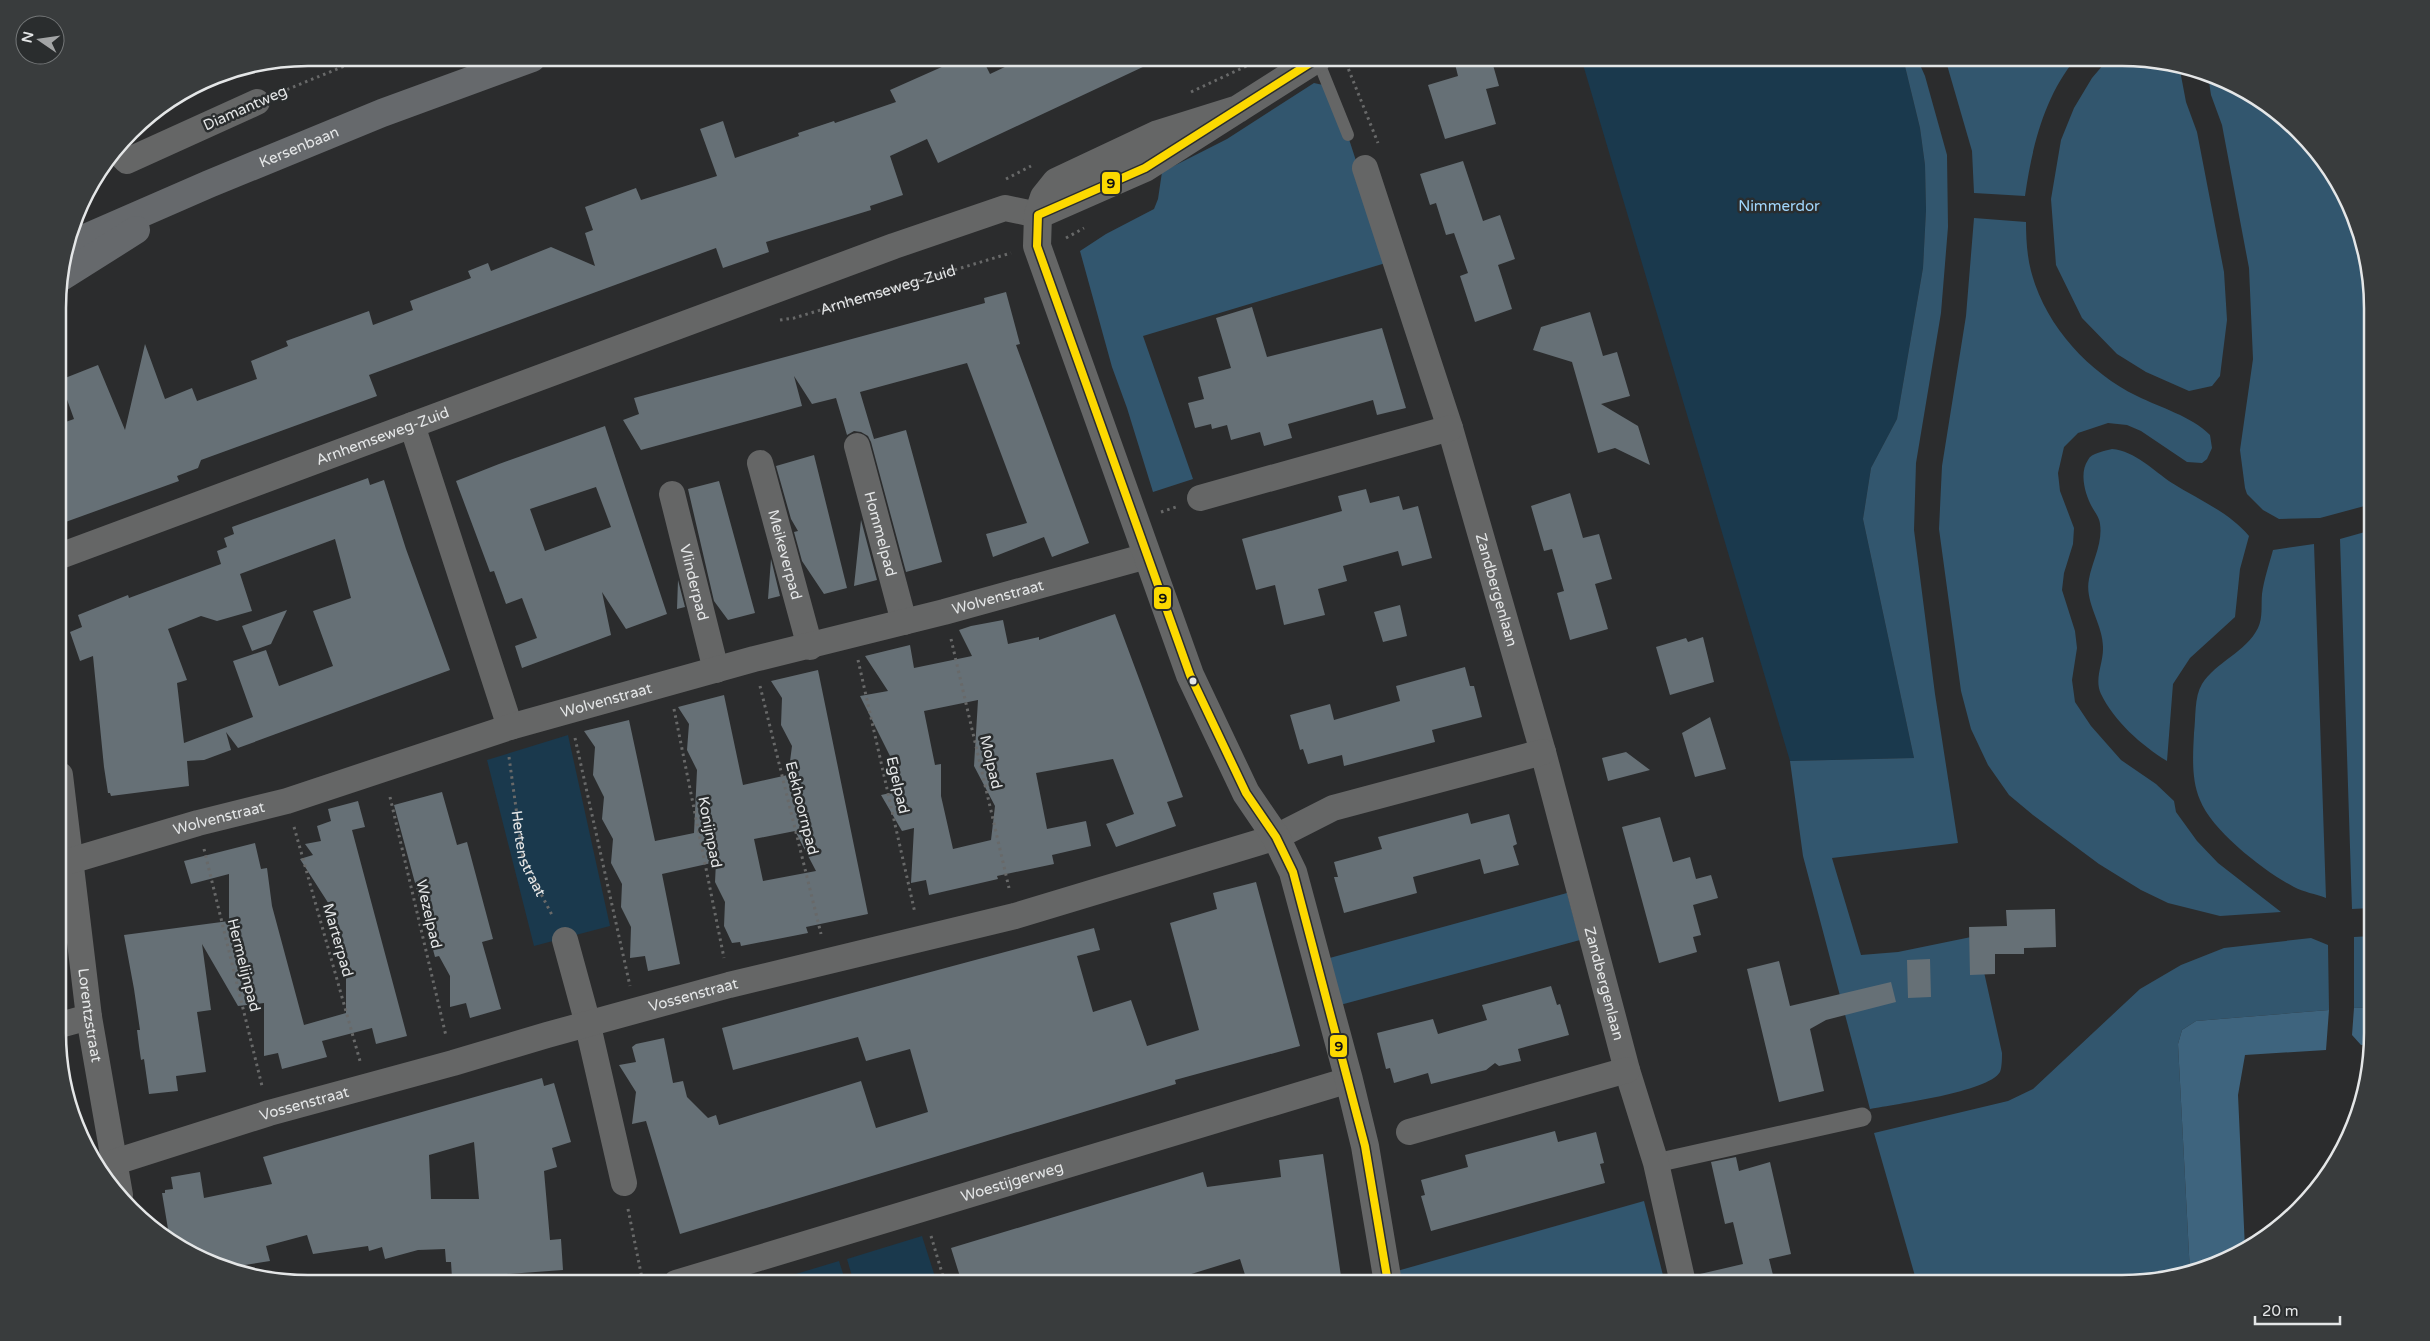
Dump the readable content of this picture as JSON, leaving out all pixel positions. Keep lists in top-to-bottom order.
{
  "streets": {
    "main road": ["Kersenbaan"],
    "street": [
      "Diamantweg",
      "Arnhemseweg-Zuid",
      "Hommelpad",
      "Meikeverpad",
      "Vlinderpad",
      "Zandbergenlaan",
      "Wolvenstraat",
      "Vossenstraat",
      "Lorentzstraat",
      "Woestijgerweg"
    ],
    "path": [
      "Molpad",
      "Egelpad",
      "Eekhoornpad",
      "Konijnpad",
      "Hertenstraat",
      "Wezelpad",
      "Marterpad",
      "Hermelijnpad"
    ]
  },
  "crossings": [
    ["Hommelpad", "Wolvenstraat"],
    ["Meikeverpad", "Wolvenstraat"],
    ["Vlinderpad", "Wolvenstraat"],
    ["Wolvenstraat", "Molpad"],
    ["Wolvenstraat", "Egelpad"],
    ["Wolvenstraat", "Eekhoornpad"],
    ["Wolvenstraat", "Konijnpad"],
    ["Wolvenstraat", "Hertenstraat"],
    ["Wolvenstraat", "Wezelpad"],
    ["Wolvenstraat", "Marterpad"],
    ["Wolvenstraat", "Hermelijnpad"],
    ["Wolvenstraat", "Lorentzstraat"],
    ["Molpad", "Vossenstraat"],
    ["Egelpad", "Vossenstraat"],
    ["Eekhoornpad", "Vossenstraat"],
    ["Konijnpad", "Vossenstraat"],
    ["Wezelpad", "Vossenstraat"],
    ["Marterpad", "Vossenstraat"],
    ["Hermelijnpad", "Vossenstraat"],
    ["Vossenstraat", "Lorentzstraat"]
  ],
  "parks": ["Nimmerdor"],
  "lines": ["transit line 9"],
  "scale_bar": "20 m",
  "north": "left"
}
